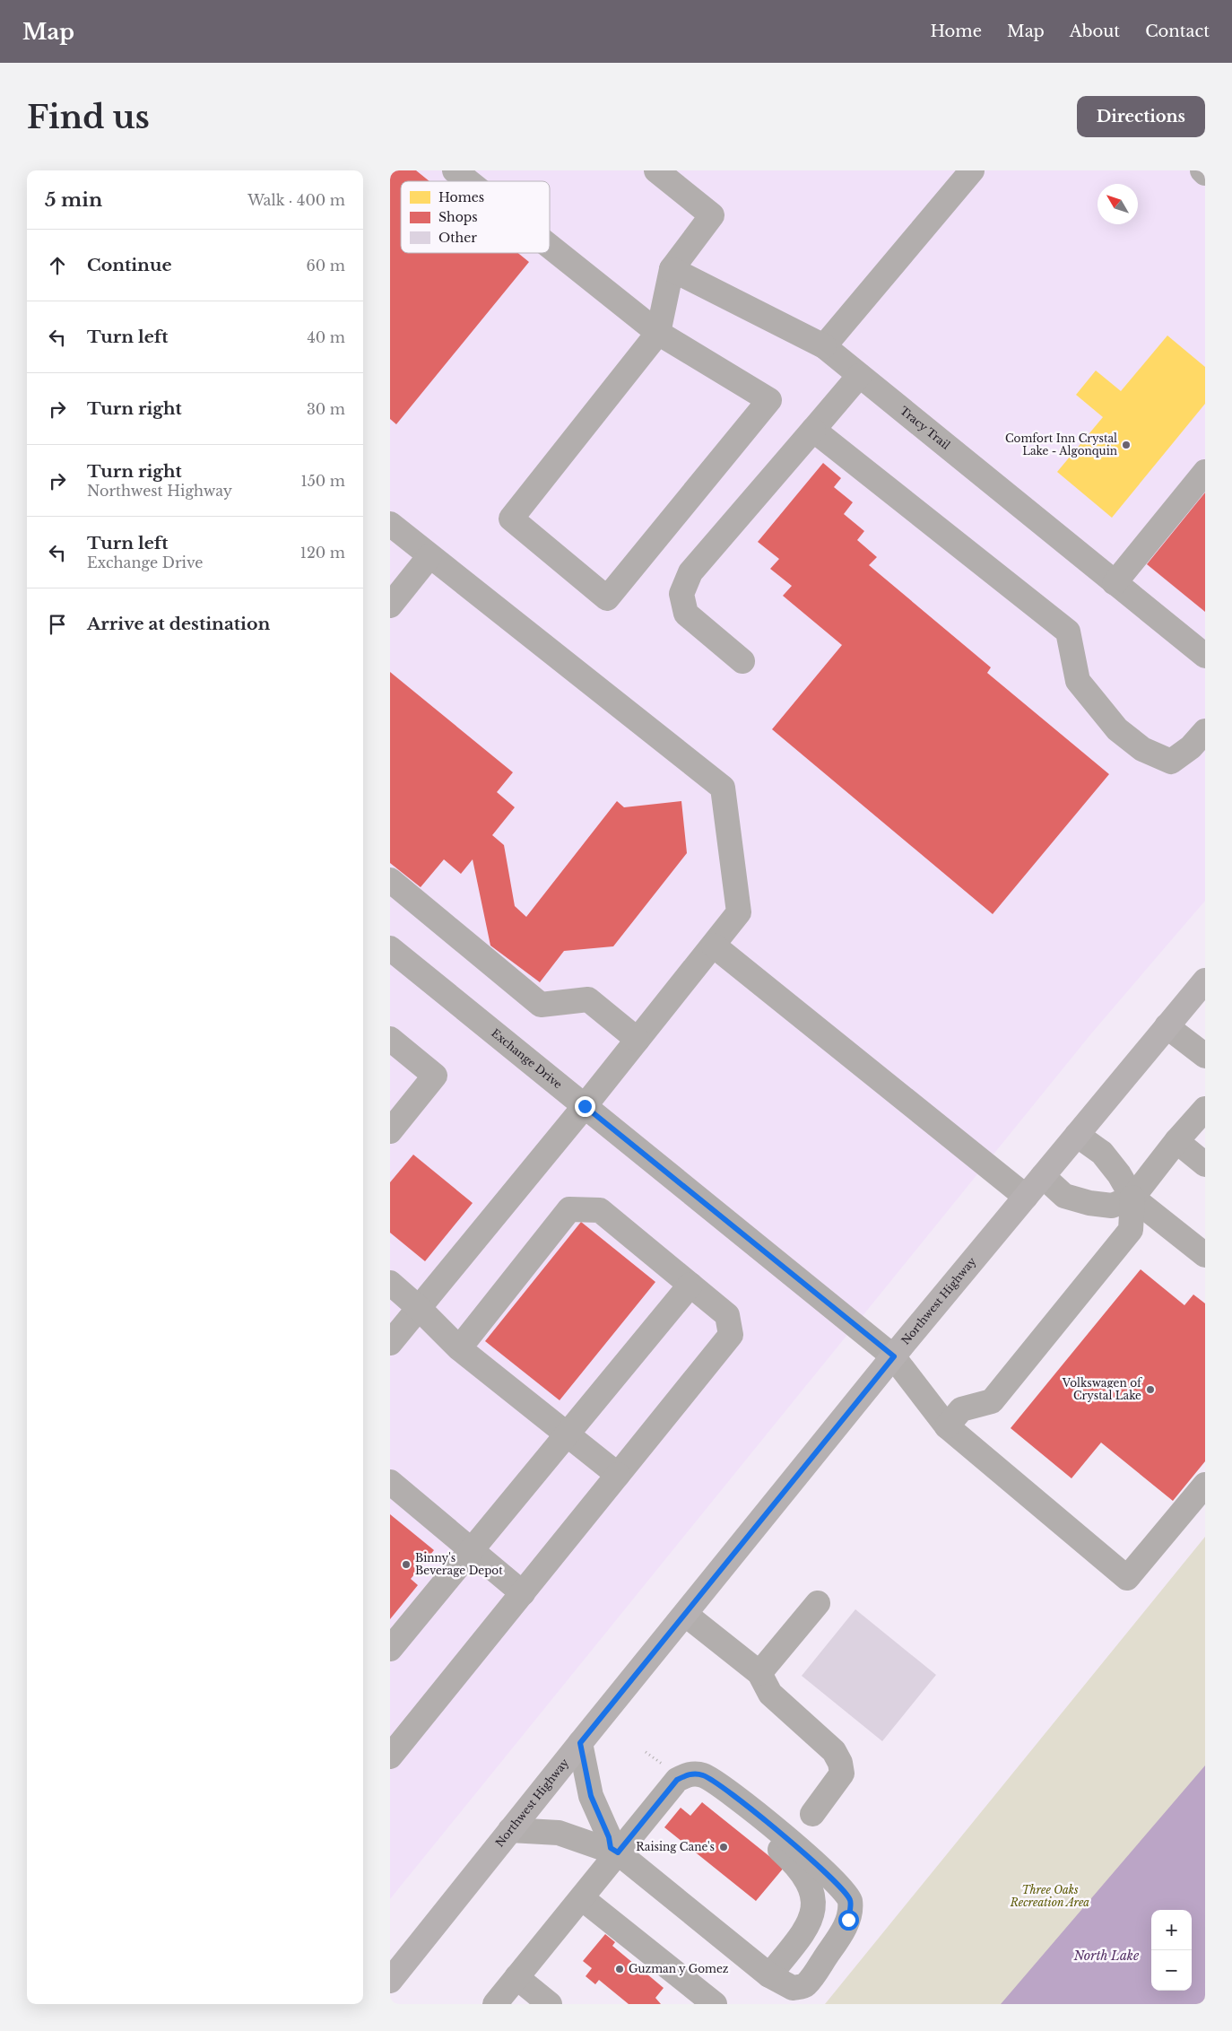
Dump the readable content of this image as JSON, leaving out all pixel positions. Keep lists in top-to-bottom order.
{
  "streets": {
    "main road": ["Northwest Highway"],
    "lane": ["Tracy Trail", "Exchange Drive"]
  },
  "crossings": [
    ["Exchange Drive", "Northwest Highway"]
  ],
  "water": ["North Lake"],
  "parks": ["Three Oaks Recreation Area"],
  "places": [
    "Comfort Inn Crystal Lake - Algonquin",
    "Volkswagen of Crystal Lake",
    "Binny's Beverage Depot",
    "Raising Cane's",
    "Guzman y Gomez"
  ],
  "legend": ["Homes", "Shops", "Other"],
  "north": "top left",
  "page": {
    "header": "Map",
    "nav": [
      "Home",
      "Map",
      "About",
      "Contact"
    ],
    "buttons": "Directions",
    "title": "Find us",
    "heading": ["5 min", "Walk · 400 m"],
    "list": [
      ["Continue", "60 m"],
      ["Turn left", "40 m"],
      ["Turn right", "30 m"],
      ["Turn right", "Northwest Highway", "150 m"],
      ["Turn left", "Exchange Drive", "120 m"],
      "Arrive at destination"
    ],
    "map_buttons": ["+", "−"]
  }
}
